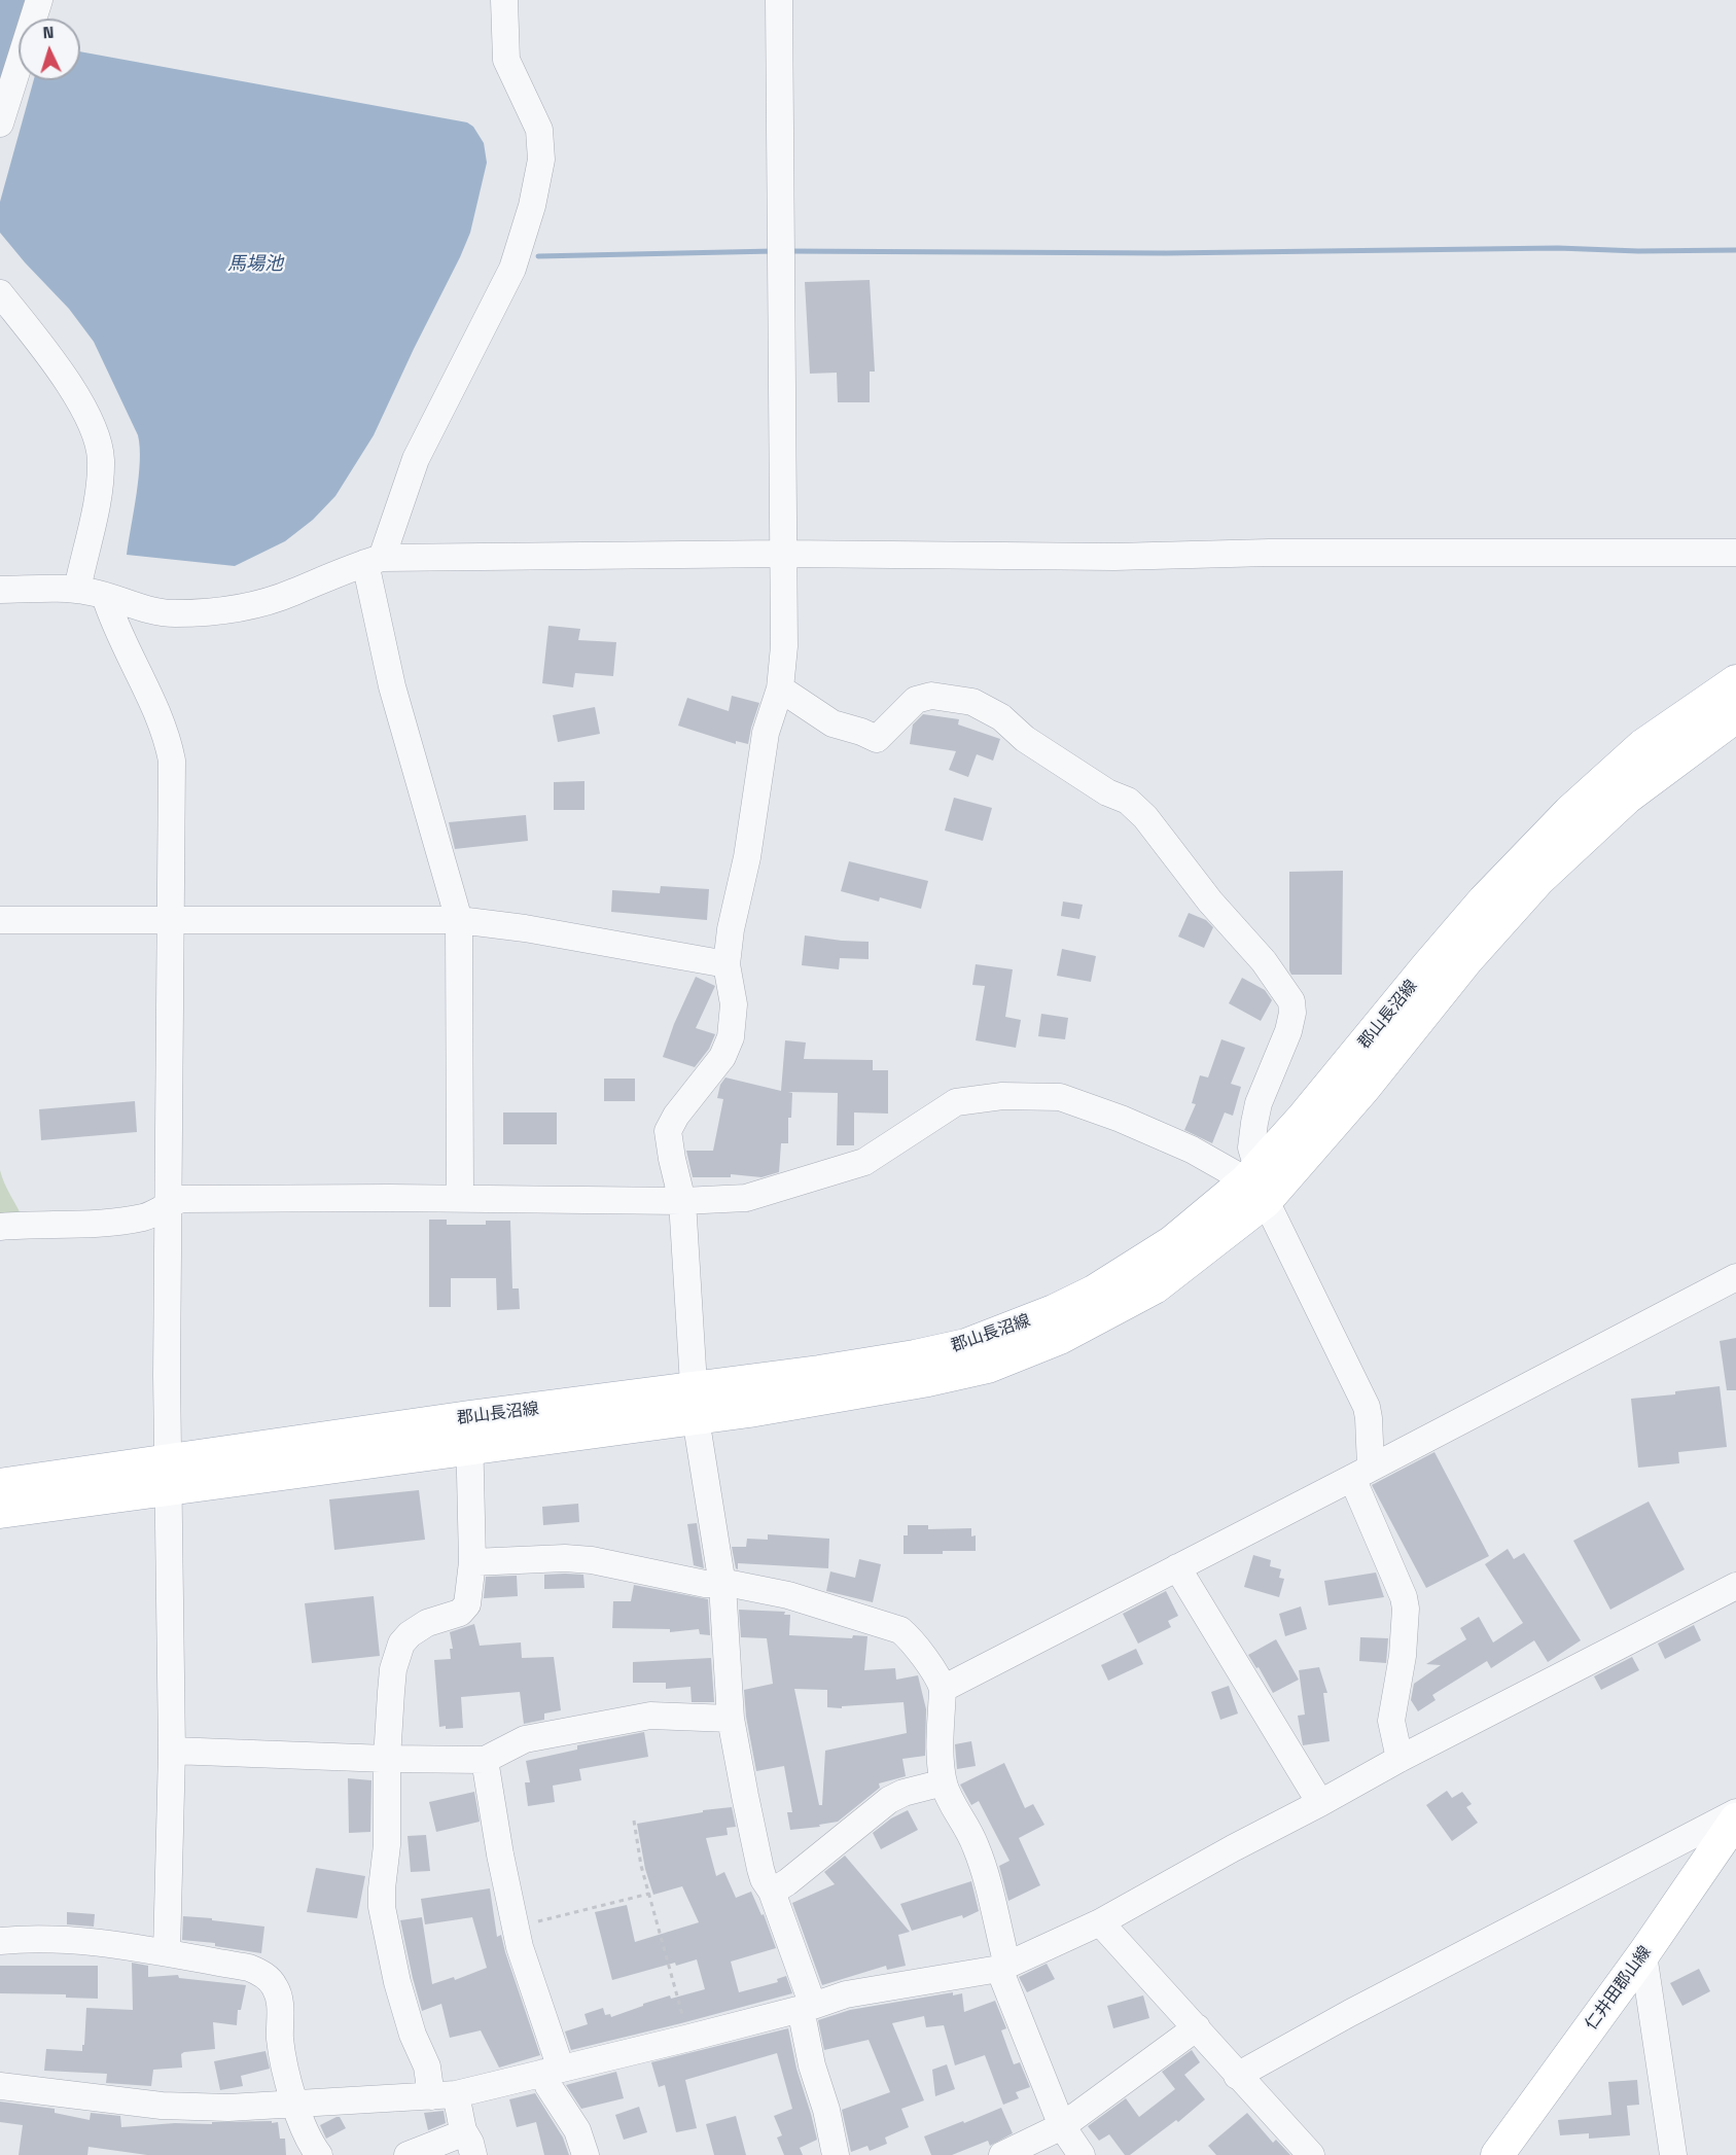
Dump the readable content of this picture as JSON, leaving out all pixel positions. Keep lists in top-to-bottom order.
{
  "streets": {
    "main road": ["郡山長沼線", "仁井田郡山線"]
  },
  "water": ["馬場池"],
  "north": "top"
}
